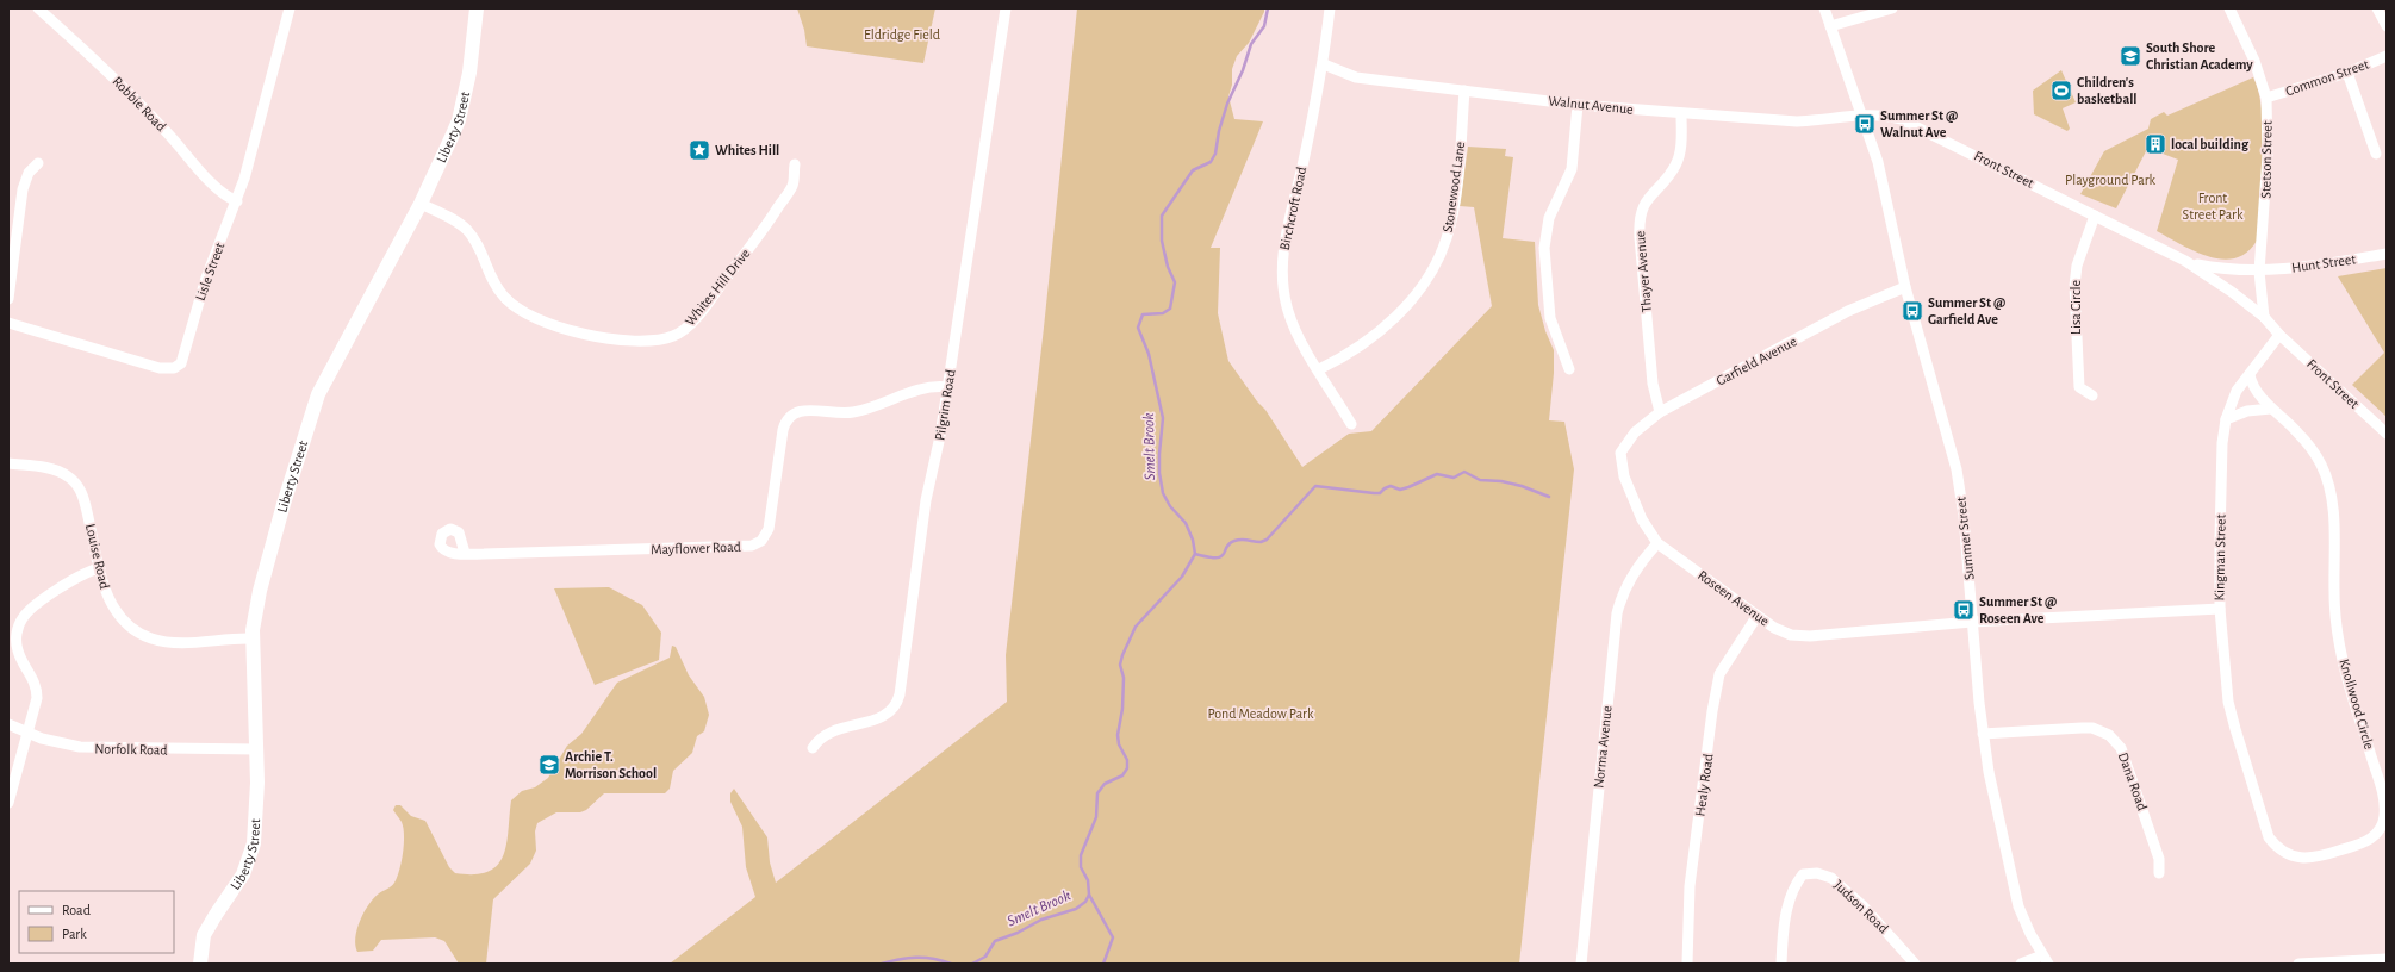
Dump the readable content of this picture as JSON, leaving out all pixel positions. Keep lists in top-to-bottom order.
{
  "streets": {
    "main road": ["Liberty Street"],
    "street": [
      "Common Street",
      "Robbie Road",
      "Walnut Avenue",
      "Stetson Street",
      "Front Street",
      "Stonewood Lane",
      "Birchcroft Road",
      "Hunt Street",
      "Lisle Street",
      "Thayer Avenue",
      "Whites Hill Drive",
      "Lisa Circle",
      "Garfield Avenue",
      "Pilgrim Road",
      "Summer Street",
      "Mayflower Road",
      "Louise Road",
      "Kingman Street",
      "Roseen Avenue",
      "Knollwood Circle",
      "Norma Avenue",
      "Norfolk Road",
      "Dana Road",
      "Healy Road",
      "Judson Road"
    ]
  },
  "crossings": [
    ["Common Street", "Stetson Street"],
    ["Robbie Road", "Lisle Street"],
    ["Walnut Avenue", "Front Street"],
    ["Walnut Avenue", "Stonewood Lane"],
    ["Walnut Avenue", "Birchcroft Road"],
    ["Walnut Avenue", "Thayer Avenue"],
    ["Walnut Avenue", "Summer Street"],
    ["Liberty Street", "Whites Hill Drive"],
    ["Liberty Street", "Louise Road"],
    ["Liberty Street", "Norfolk Road"],
    ["Stetson Street", "Front Street"],
    ["Stetson Street", "Hunt Street"],
    ["Front Street", "Hunt Street"],
    ["Front Street", "Lisa Circle"],
    ["Front Street", "Summer Street"],
    ["Front Street", "Kingman Street"],
    ["Stonewood Lane", "Birchcroft Road"],
    ["Thayer Avenue", "Garfield Avenue"],
    ["Garfield Avenue", "Summer Street"],
    ["Garfield Avenue", "Roseen Avenue"],
    ["Pilgrim Road", "Mayflower Road"],
    ["Summer Street", "Kingman Street"],
    ["Summer Street", "Roseen Avenue"],
    ["Summer Street", "Dana Road"],
    ["Kingman Street", "Roseen Avenue"],
    ["Kingman Street", "Knollwood Circle"],
    ["Roseen Avenue", "Norma Avenue"],
    ["Roseen Avenue", "Healy Road"]
  ],
  "water": ["Smelt Brook"],
  "parks": [
    "Eldridge Field",
    "Playground Park",
    "Front Street Park",
    "Pond Meadow Park"
  ],
  "places": {
    "school or university": ["South Shore Christian Academy", "Archie T. Morrison School"],
    "sports": ["Children's basketball"],
    "bus stop": ["Summer St @ Walnut Ave", "Summer St @ Garfield Ave", "Summer St @ Roseen Ave"],
    "building": ["local building"],
    "place": ["Whites Hill"]
  },
  "legend": ["Road", "Park"]
}
